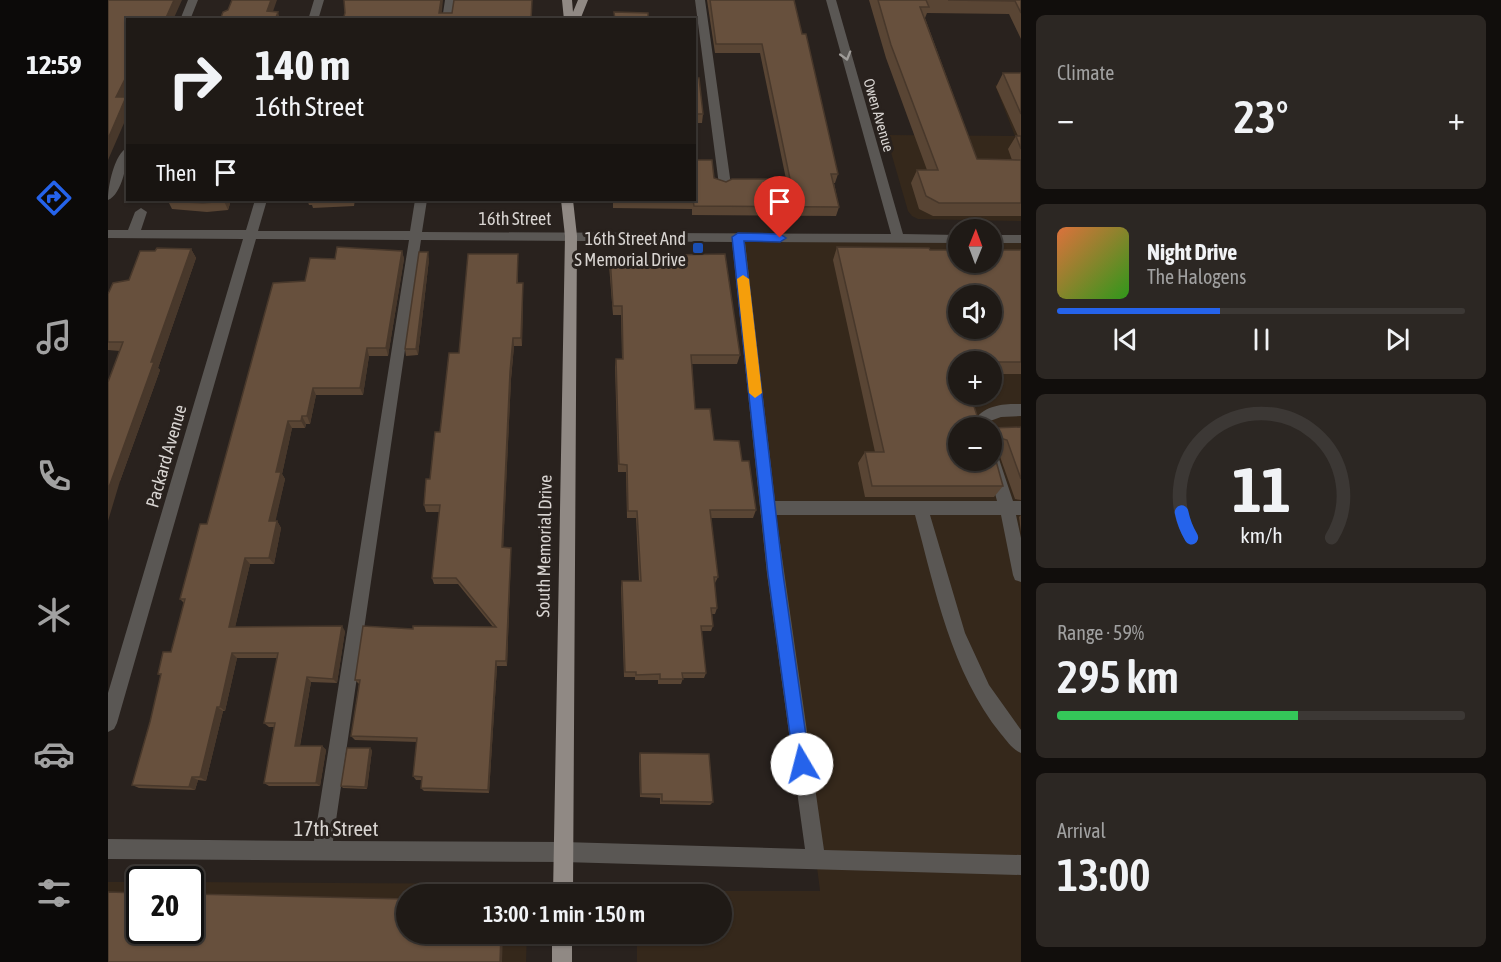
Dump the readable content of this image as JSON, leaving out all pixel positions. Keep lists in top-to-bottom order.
{
  "streets": {
    "main road": ["South Memorial Drive"],
    "street": [
      "Owen Avenue",
      "16th Street",
      "Packard Avenue",
      "17th Street"
    ]
  },
  "crossings": [
    ["Owen Avenue", "16th Street"],
    ["16th Street", "Packard Avenue"],
    ["16th Street", "South Memorial Drive"],
    ["South Memorial Drive", "17th Street"]
  ],
  "one_way": ["Owen Avenue"],
  "places": {
    "transit": ["16th Street And S Memorial Drive"]
  },
  "north": "top",
  "page": {
    "tabs": "12:59",
    "tile": [
      "Climate",
      ["Range · 59%", "295 km"],
      ["Arrival", "13:00"]
    ],
    "turn": ["140 m", "16th Street"],
    "heat": ["−", "23°", "+"],
    "then": "Then",
    "map_buttons": ["+", "−"],
    "song": ["Night Drive", "The Halogens"],
    "limit": "20",
    "trip": "13:00 · 1 min · 150 m",
    "gauge": ["11", "km/h"]
  }
}
